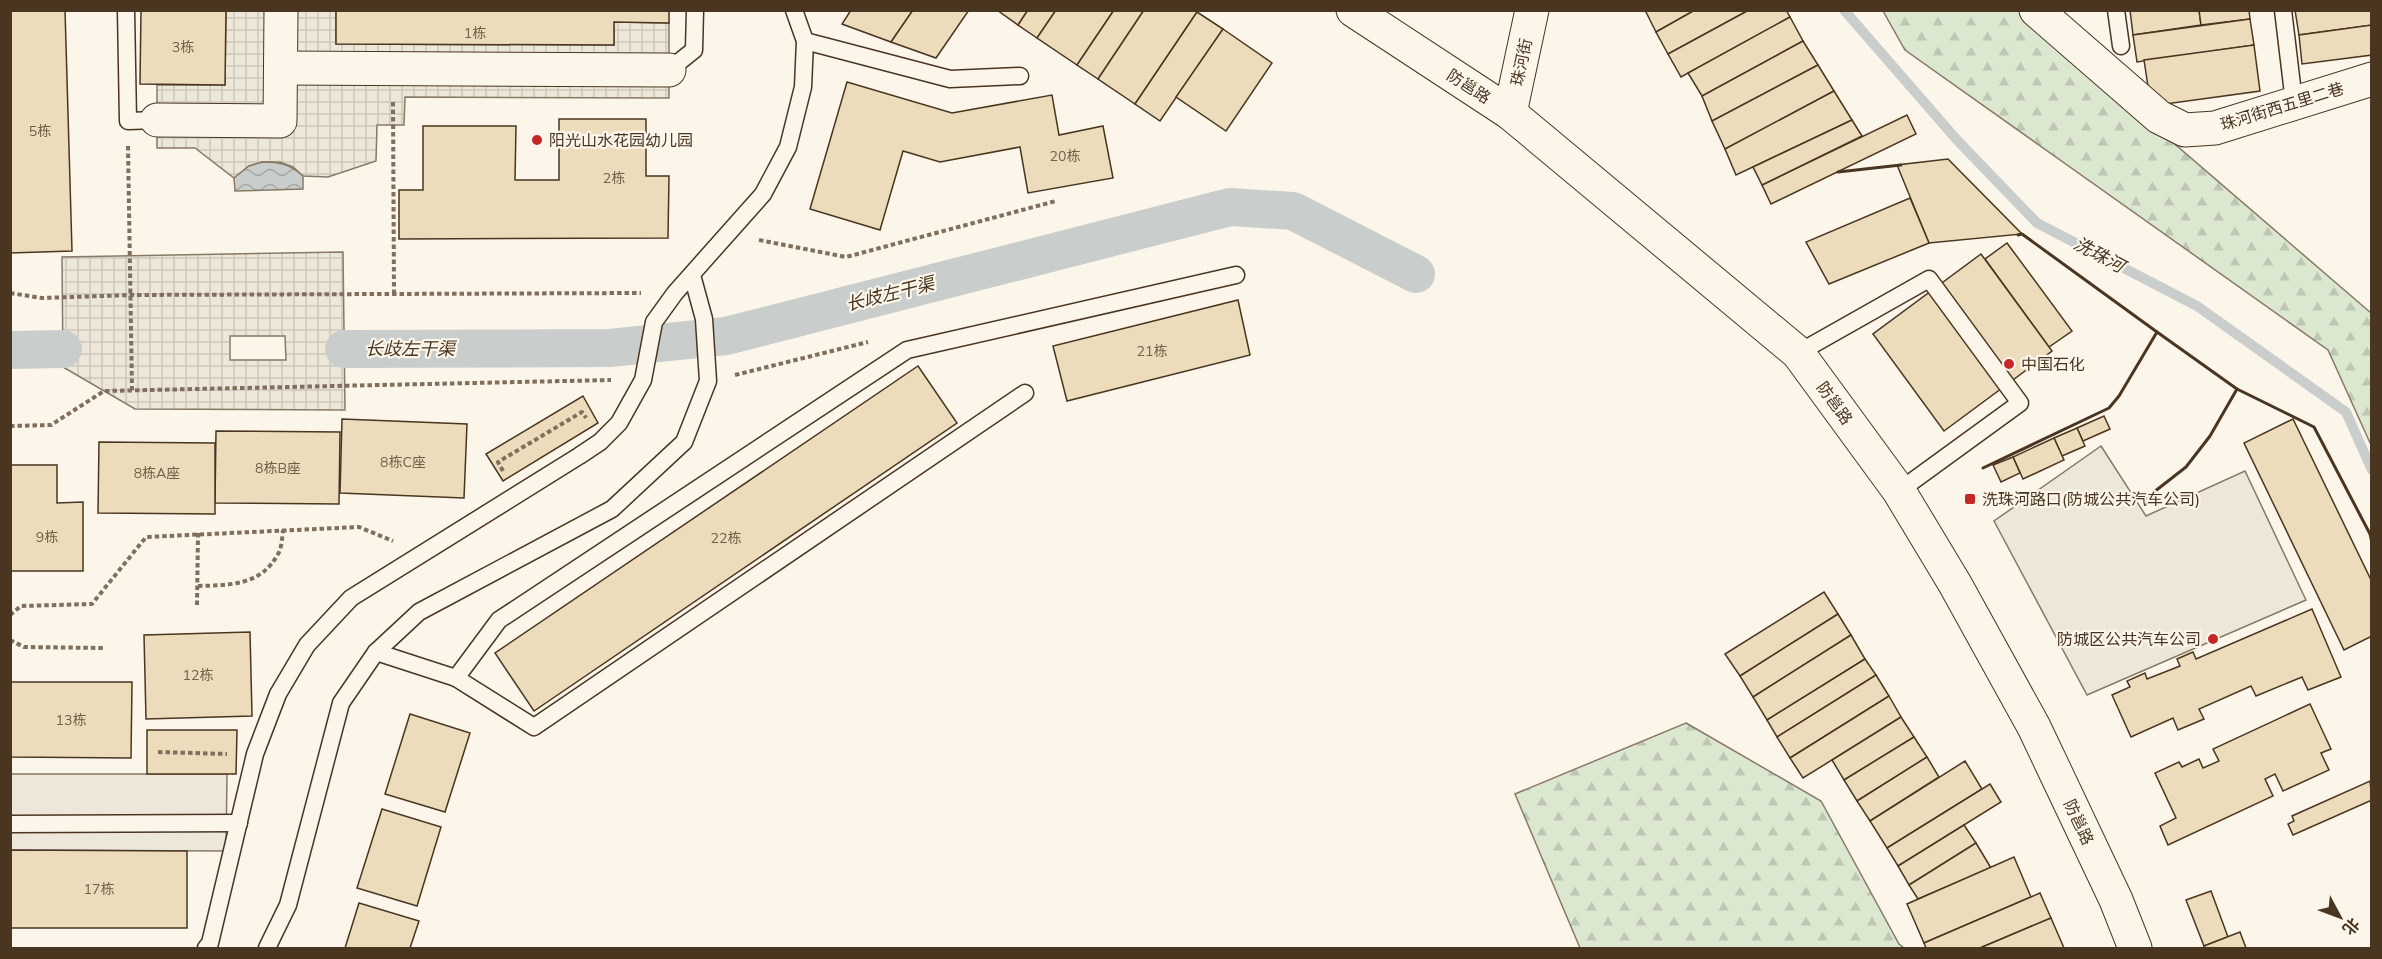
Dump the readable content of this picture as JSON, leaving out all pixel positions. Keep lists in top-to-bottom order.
{
  "streets": {
    "main road": ["珠河街", "防邕路", "珠河街西五里二巷"]
  },
  "crossings": [
    ["珠河街", "防邕路"]
  ],
  "water": ["洗珠河", "长歧左干渠"],
  "places": {
    "other": ["阳光山水花园幼儿园", "中国石化", "防城区公共汽车公司"],
    "transit": ["洗珠河路口(防城公共汽车公司)"]
  },
  "house_numbers": [
    "1栋",
    "3栋",
    "5栋",
    "20栋",
    "2栋",
    "21栋",
    "8栋C座",
    "8栋B座",
    "8栋A座",
    "9栋",
    "22栋",
    "12栋",
    "13栋",
    "17栋"
  ],
  "north": "bottom right"
}
